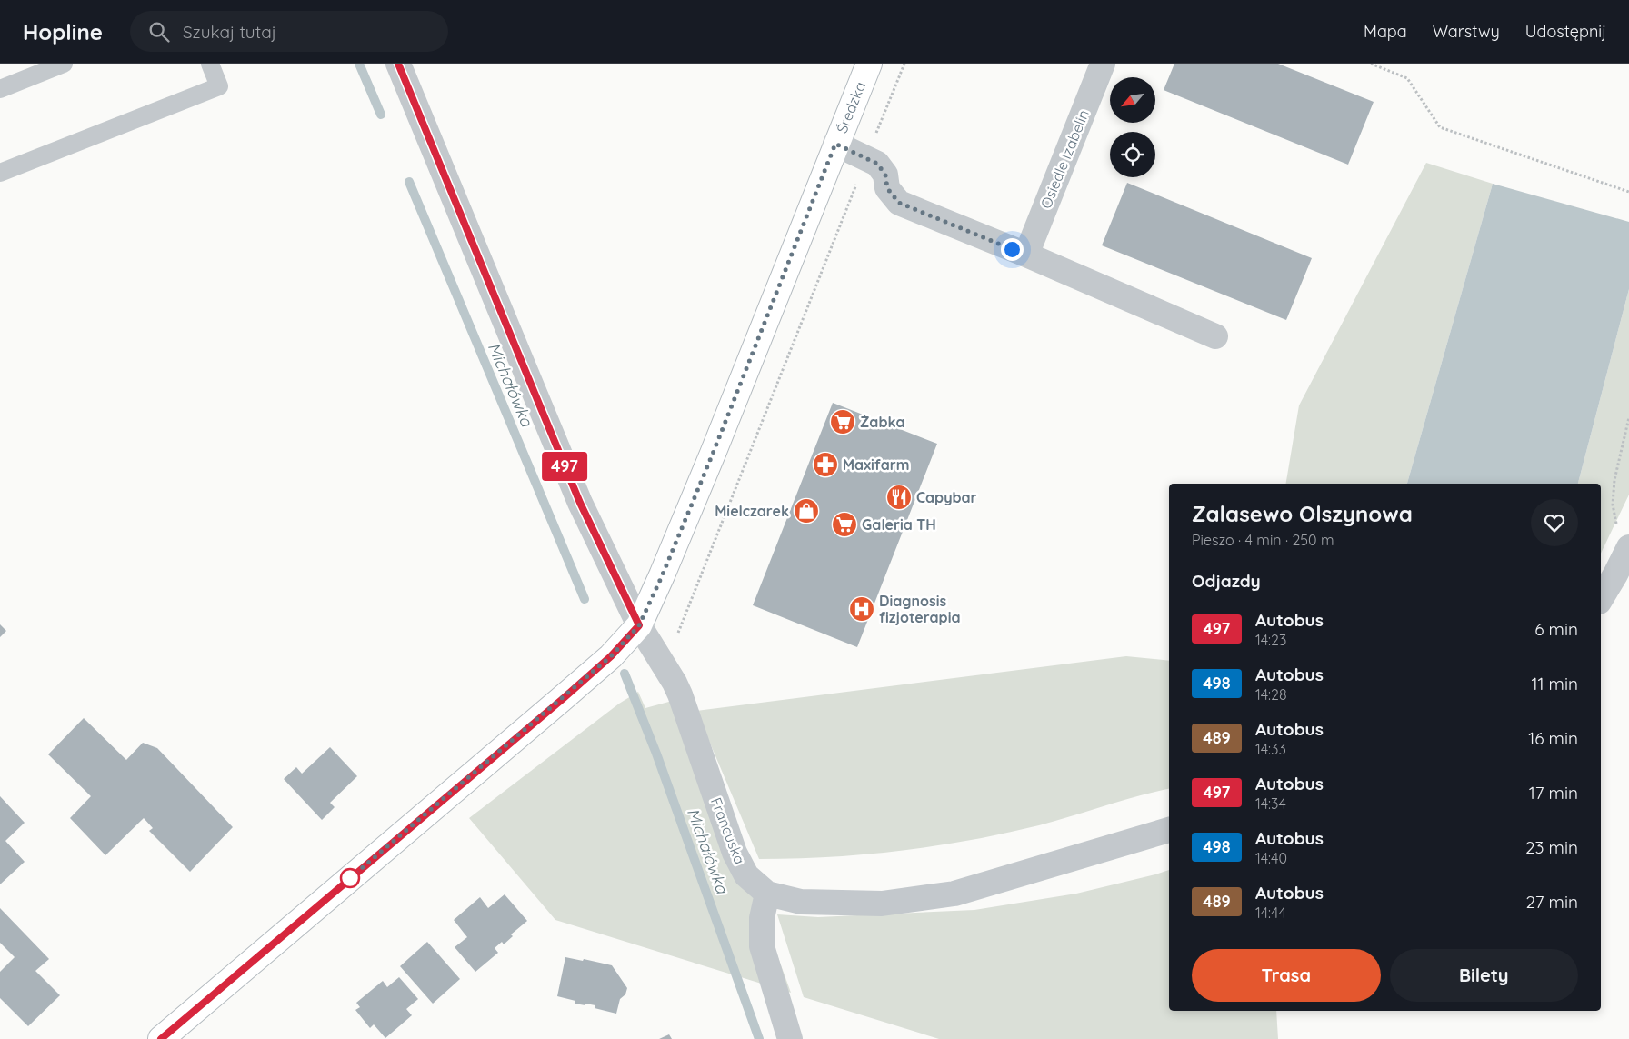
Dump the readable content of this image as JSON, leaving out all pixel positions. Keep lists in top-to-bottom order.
{
  "streets": {
    "street": ["Średzka", "Osiedle Izabelin", "Francuska"]
  },
  "crossings": [
    ["Średzka", "Francuska"]
  ],
  "water": ["Michałówka"],
  "places": {
    "supermarket": ["Żabka", "Galeria TH"],
    "pharmacy": ["Maxifarm"],
    "restaurant": ["Capybar"],
    "shop": ["Mielczarek"],
    "hospital": ["Diagnosis fizjoterapia"]
  },
  "lines": ["bus line 497"],
  "north": "bottom left",
  "page": {
    "header": "Hopline",
    "search": "Szukaj tutaj",
    "nav": ["Mapa", "Warstwy", "Udostępnij"],
    "on_map": "497",
    "heading": [
      ["Zalasewo Olszynowa", "Pieszo · 4 min · 250 m"],
      "Odjazdy"
    ],
    "list": [
      {
        "mark": "497",
        "name": "Autobus",
        "note": "14:23",
        "value": "6 min"
      },
      {
        "mark": "498",
        "name": "Autobus",
        "note": "14:28",
        "value": "11 min"
      },
      {
        "mark": "489",
        "name": "Autobus",
        "note": "14:33",
        "value": "16 min"
      },
      {
        "mark": "497",
        "name": "Autobus",
        "note": "14:34",
        "value": "17 min"
      },
      {
        "mark": "498",
        "name": "Autobus",
        "note": "14:40",
        "value": "23 min"
      },
      {
        "mark": "489",
        "name": "Autobus",
        "note": "14:44",
        "value": "27 min"
      }
    ],
    "buttons": ["Trasa", "Bilety"]
  }
}
